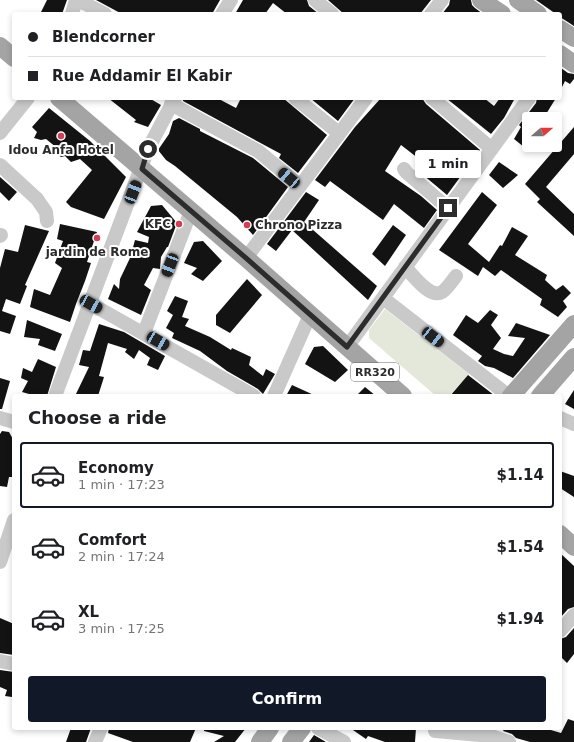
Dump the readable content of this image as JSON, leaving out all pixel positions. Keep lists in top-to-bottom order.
{
  "streets": {
    "main road": ["RR320"]
  },
  "places": [
    "Idou Anfa Hotel",
    "KFC",
    "Chrono Pizza",
    "jardin de Rome"
  ],
  "north": "right",
  "page": {
    "banner": ["Blendcorner", "Rue Addamir El Kabir"],
    "bubble": "1 min",
    "heading": "Choose a ride",
    "list": [
      {
        "name": "Economy",
        "note": "1 min · 17:23",
        "value": "$1.14"
      },
      {
        "name": "Comfort",
        "note": "2 min · 17:24",
        "value": "$1.54"
      },
      {
        "name": "XL",
        "note": "3 min · 17:25",
        "value": "$1.94"
      }
    ],
    "buttons": "Confirm"
  }
}
